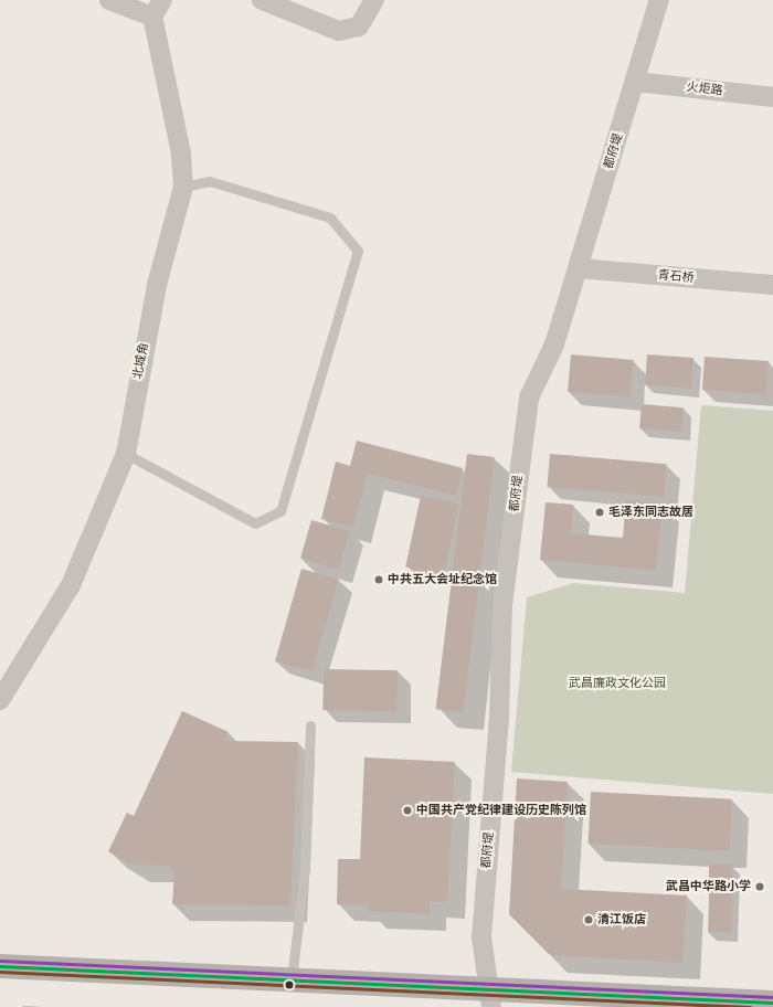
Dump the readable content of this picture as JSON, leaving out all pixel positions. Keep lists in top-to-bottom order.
{
  "streets": {
    "street": [
      "火炬路",
      "都府堤",
      "青石桥",
      "北城角"
    ]
  },
  "crossings": [
    ["火炬路", "都府堤"],
    ["都府堤", "青石桥"]
  ],
  "parks": ["武昌廉政文化公园"],
  "places": [
    "毛泽东同志故居",
    "中共五大会址纪念馆",
    "中国共产党纪律建设历史陈列馆",
    "武昌中华路小学",
    "清江饭店"
  ]
}
